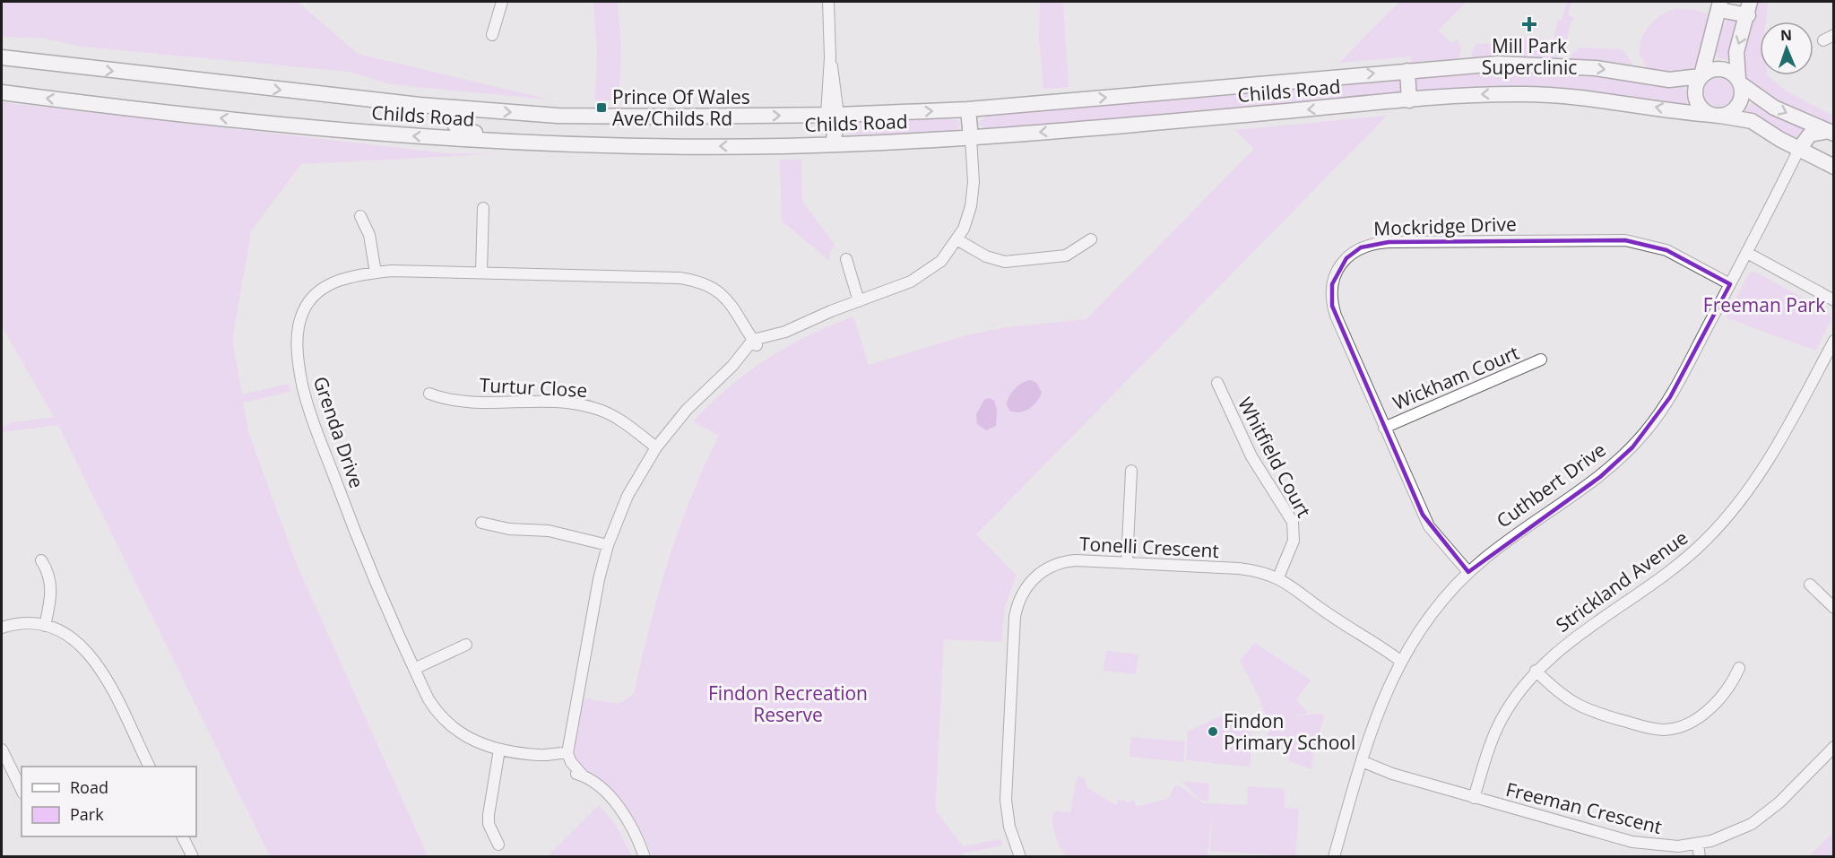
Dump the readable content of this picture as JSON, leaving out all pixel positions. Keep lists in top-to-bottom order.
{
  "streets": {
    "main road": ["Childs Road", "Cuthbert Drive"],
    "street": [
      "Mockridge Drive",
      "Wickham Court",
      "Turtur Close",
      "Grenda Drive",
      "Whitfield Court",
      "Tonelli Crescent",
      "Strickland Avenue",
      "Freeman Crescent"
    ]
  },
  "crossings": [
    ["Childs Road", "Cuthbert Drive"],
    ["Mockridge Drive", "Wickham Court"],
    ["Mockridge Drive", "Cuthbert Drive"],
    ["Whitfield Court", "Tonelli Crescent"],
    ["Cuthbert Drive", "Tonelli Crescent"],
    ["Cuthbert Drive", "Freeman Crescent"],
    ["Strickland Avenue", "Freeman Crescent"]
  ],
  "parks": ["Freeman Park", "Findon Recreation Reserve"],
  "places": {
    "health": ["Mill Park Superclinic"],
    "transit": ["Prince Of Wales Ave/Childs Rd"],
    "other": ["Findon Primary School"]
  },
  "legend": ["Road", "Park"],
  "north": "top"
}
